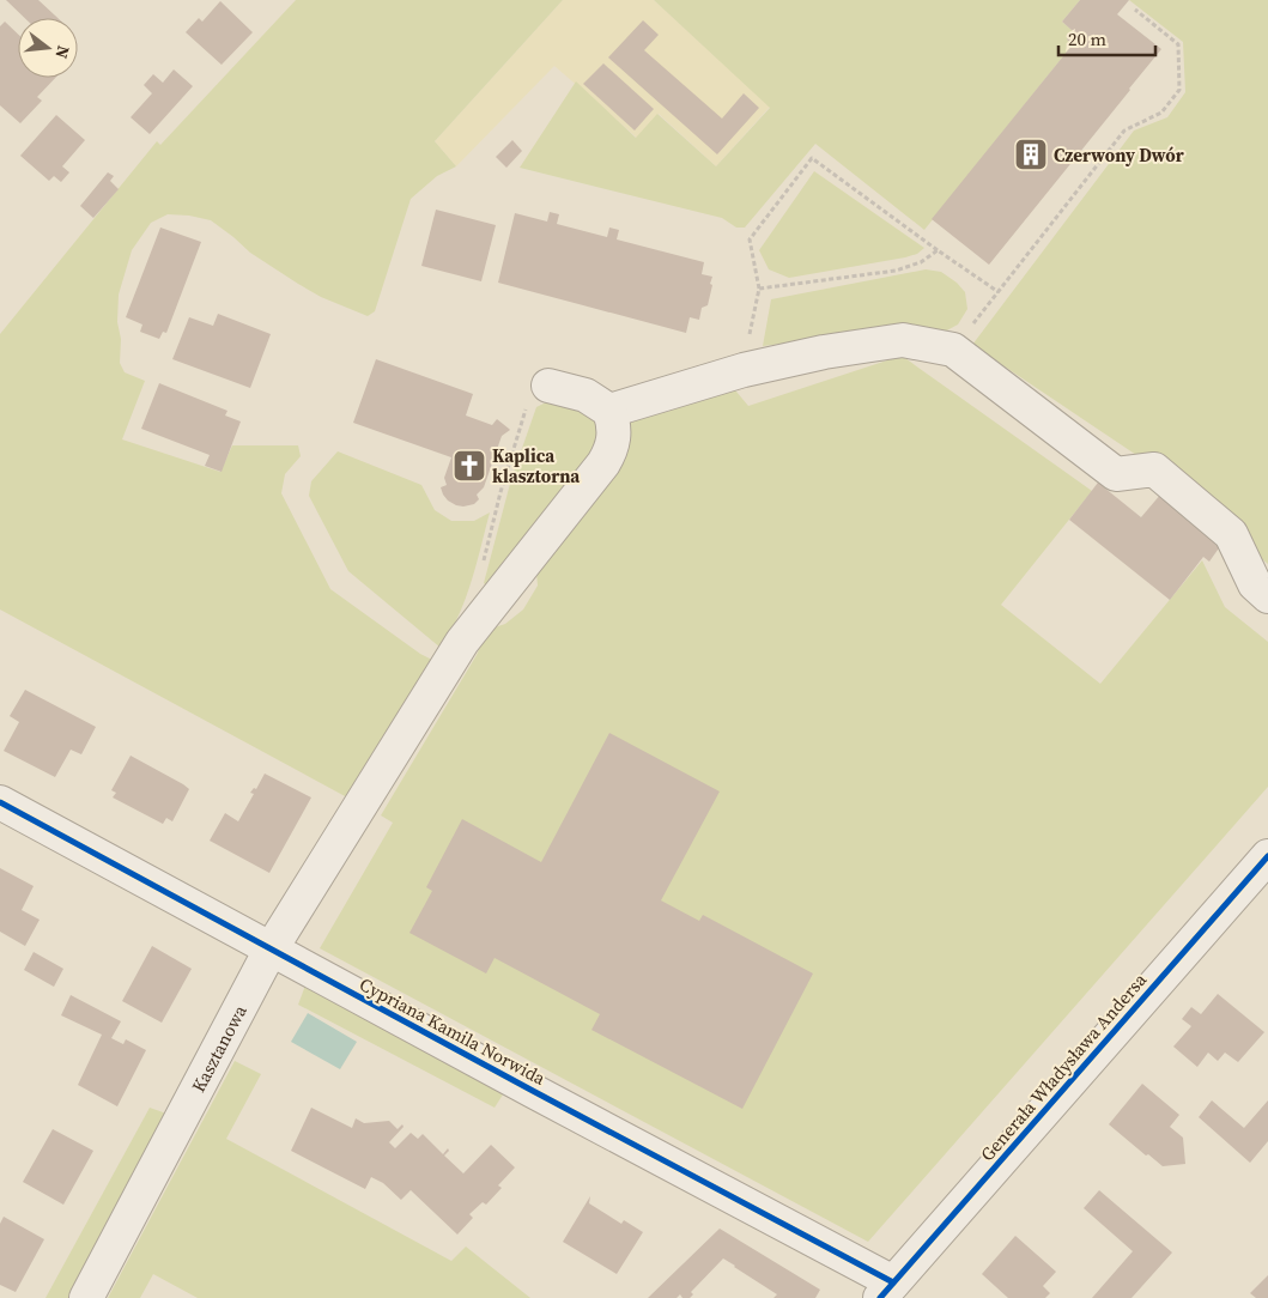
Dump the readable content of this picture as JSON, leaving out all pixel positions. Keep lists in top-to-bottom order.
{
  "streets": {
    "street": ["Cypriana Kamila Norwida", "Kasztanowa", "Generała Władysława Andersa"]
  },
  "crossings": [
    ["Cypriana Kamila Norwida", "Kasztanowa"],
    ["Cypriana Kamila Norwida", "Generała Władysława Andersa"]
  ],
  "places": {
    "building": ["Czerwony Dwór"],
    "church": ["Kaplica klasztorna"]
  },
  "scale_bar": "20 m",
  "north": "right"
}
